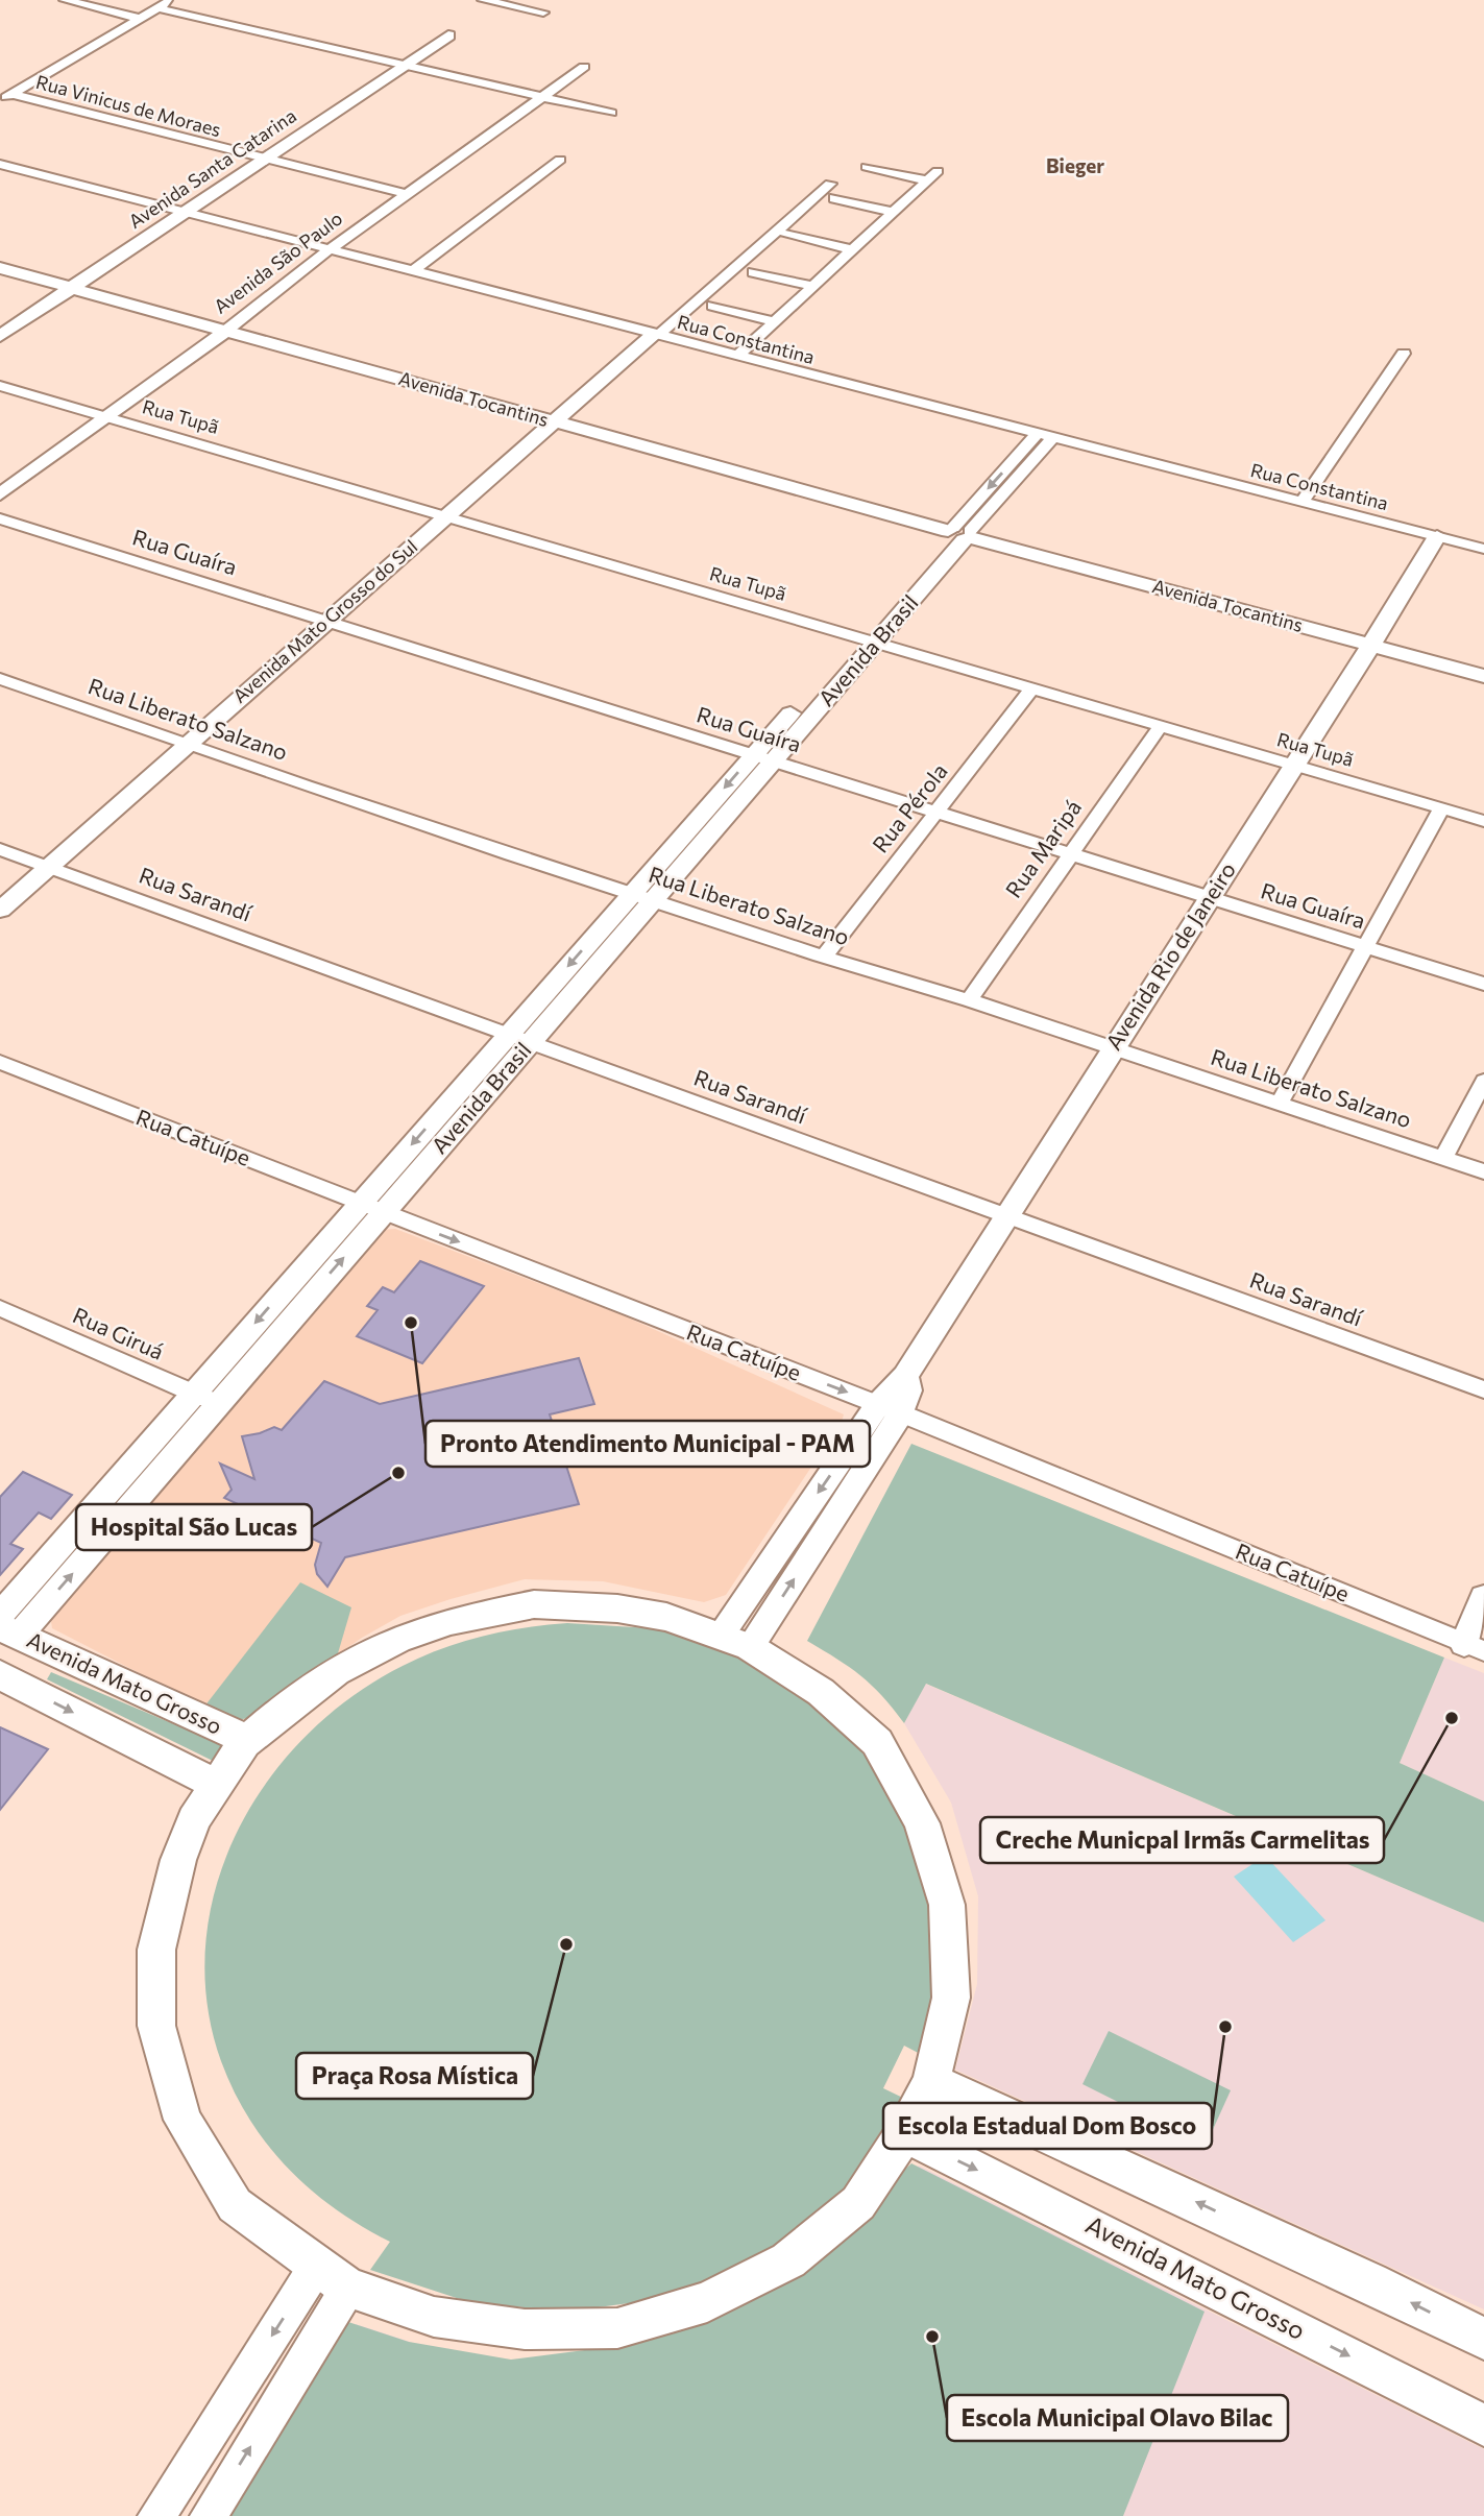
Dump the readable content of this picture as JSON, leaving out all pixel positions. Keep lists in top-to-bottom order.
{
  "streets": {
    "main road": ["Avenida Mato Grosso"],
    "street": [
      "Rua Vinicus de Moraes",
      "Avenida Santa Catarina",
      "Avenida São Paulo",
      "Rua Constantina",
      "Avenida Tocantins",
      "Rua Tupã",
      "Rua Guaíra",
      "Avenida Mato Grosso do Sul",
      "Avenida Brasil",
      "Rua Liberato Salzano",
      "Rua Pérola",
      "Rua Maripá",
      "Rua Sarandí",
      "Avenida Rio de Janeiro",
      "Rua Catuípe",
      "Rua Giruá"
    ]
  },
  "crossings": [
    ["Rua Vinicus de Moraes", "Avenida Santa Catarina"],
    ["Rua Vinicus de Moraes", "Avenida São Paulo"],
    ["Avenida Santa Catarina", "Rua Constantina"],
    ["Avenida Santa Catarina", "Avenida Tocantins"],
    ["Avenida São Paulo", "Rua Constantina"],
    ["Avenida São Paulo", "Avenida Tocantins"],
    ["Avenida São Paulo", "Rua Tupã"],
    ["Rua Constantina", "Avenida Mato Grosso do Sul"],
    ["Rua Constantina", "Avenida Brasil"],
    ["Rua Constantina", "Avenida Rio de Janeiro"],
    ["Avenida Tocantins", "Avenida Mato Grosso do Sul"],
    ["Avenida Tocantins", "Avenida Brasil"],
    ["Avenida Tocantins", "Avenida Rio de Janeiro"],
    ["Rua Tupã", "Avenida Mato Grosso do Sul"],
    ["Rua Tupã", "Avenida Brasil"],
    ["Rua Tupã", "Rua Pérola"],
    ["Rua Tupã", "Rua Maripá"],
    ["Rua Tupã", "Avenida Rio de Janeiro"],
    ["Rua Guaíra", "Avenida Mato Grosso do Sul"],
    ["Rua Guaíra", "Avenida Brasil"],
    ["Rua Guaíra", "Rua Pérola"],
    ["Rua Guaíra", "Rua Maripá"],
    ["Rua Guaíra", "Avenida Rio de Janeiro"],
    ["Avenida Mato Grosso do Sul", "Rua Liberato Salzano"],
    ["Avenida Mato Grosso do Sul", "Rua Sarandí"],
    ["Avenida Brasil", "Rua Liberato Salzano"],
    ["Avenida Brasil", "Rua Sarandí"],
    ["Avenida Brasil", "Rua Catuípe"],
    ["Avenida Brasil", "Rua Giruá"],
    ["Avenida Brasil", "Avenida Mato Grosso"],
    ["Rua Liberato Salzano", "Rua Pérola"],
    ["Rua Liberato Salzano", "Rua Maripá"],
    ["Rua Liberato Salzano", "Avenida Rio de Janeiro"],
    ["Rua Sarandí", "Avenida Rio de Janeiro"],
    ["Avenida Rio de Janeiro", "Rua Catuípe"]
  ],
  "one_way": ["Rua Catuípe"],
  "districts": ["Bieger"],
  "places": [
    "Pronto Atendimento Municipal - PAM",
    "Hospital São Lucas",
    "Creche Municpal Irmãs Carmelitas",
    "Praça Rosa Mística",
    "Escola Estadual Dom Bosco",
    "Escola Municipal Olavo Bilac"
  ]
}
